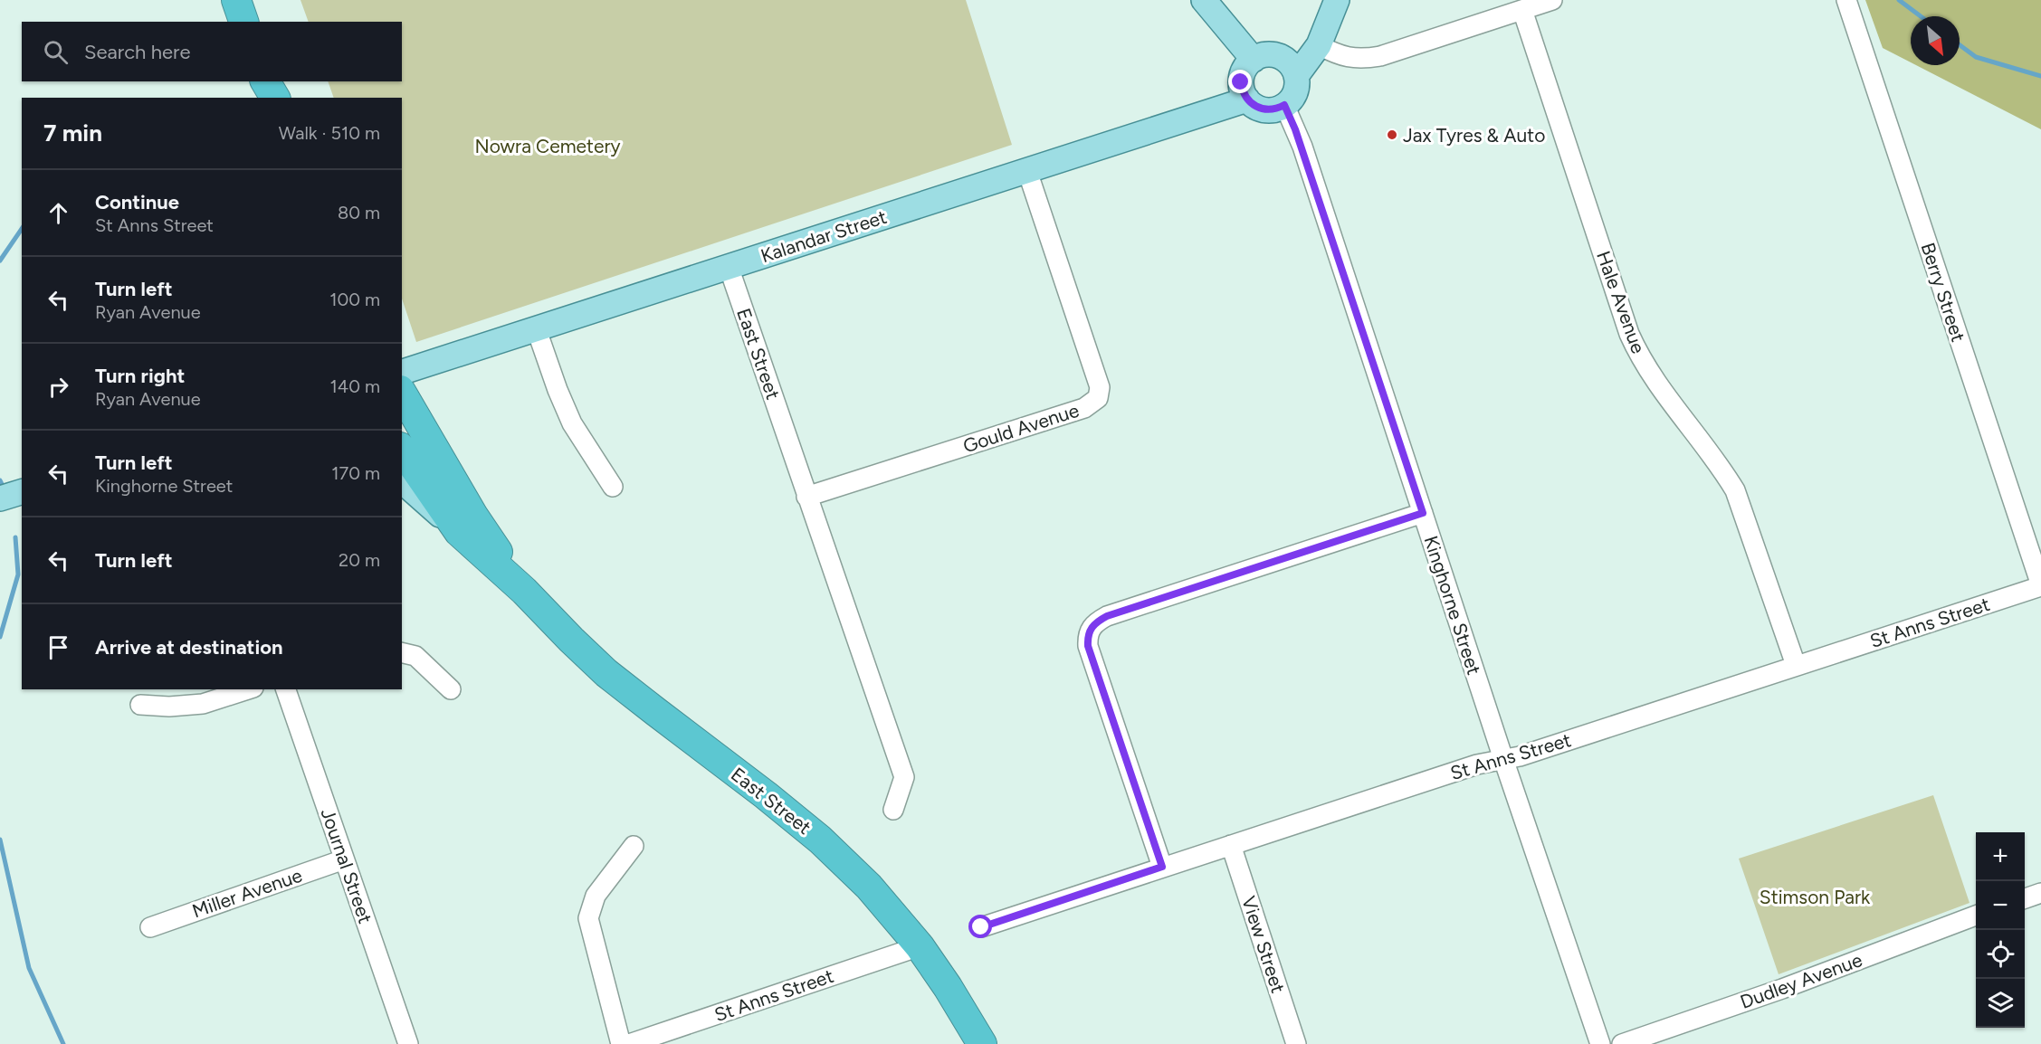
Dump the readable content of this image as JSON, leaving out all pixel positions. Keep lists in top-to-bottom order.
{
  "streets": {
    "highway": ["East Street"],
    "main road": ["Kalandar Street"],
    "street": [
      "Berry Street",
      "Hale Avenue",
      "Gould Avenue",
      "Kinghorne Street",
      "St Anns Street",
      "Journal Street",
      "Miller Avenue",
      "View Street",
      "Dudley Avenue"
    ]
  },
  "crossings": [
    ["Kalandar Street", "East Street"],
    ["Kalandar Street", "Gould Avenue"],
    ["Kalandar Street", "Kinghorne Street"],
    ["Berry Street", "St Anns Street"],
    ["Hale Avenue", "St Anns Street"],
    ["East Street", "Gould Avenue"],
    ["East Street", "St Anns Street"],
    ["Kinghorne Street", "St Anns Street"],
    ["St Anns Street", "View Street"],
    ["Journal Street", "Miller Avenue"]
  ],
  "parks": ["Nowra Cemetery", "Stimson Park"],
  "places": ["Jax Tyres & Auto"],
  "north": "bottom right",
  "page": {
    "search": "Search here",
    "heading": ["7 min", "Walk · 510 m"],
    "list": [
      ["Continue", "St Anns Street", "80 m"],
      ["Turn left", "Ryan Avenue", "100 m"],
      ["Turn right", "Ryan Avenue", "140 m"],
      ["Turn left", "Kinghorne Street", "170 m"],
      ["Turn left", "20 m"],
      "Arrive at destination"
    ],
    "map_buttons": ["+", "−"]
  }
}
